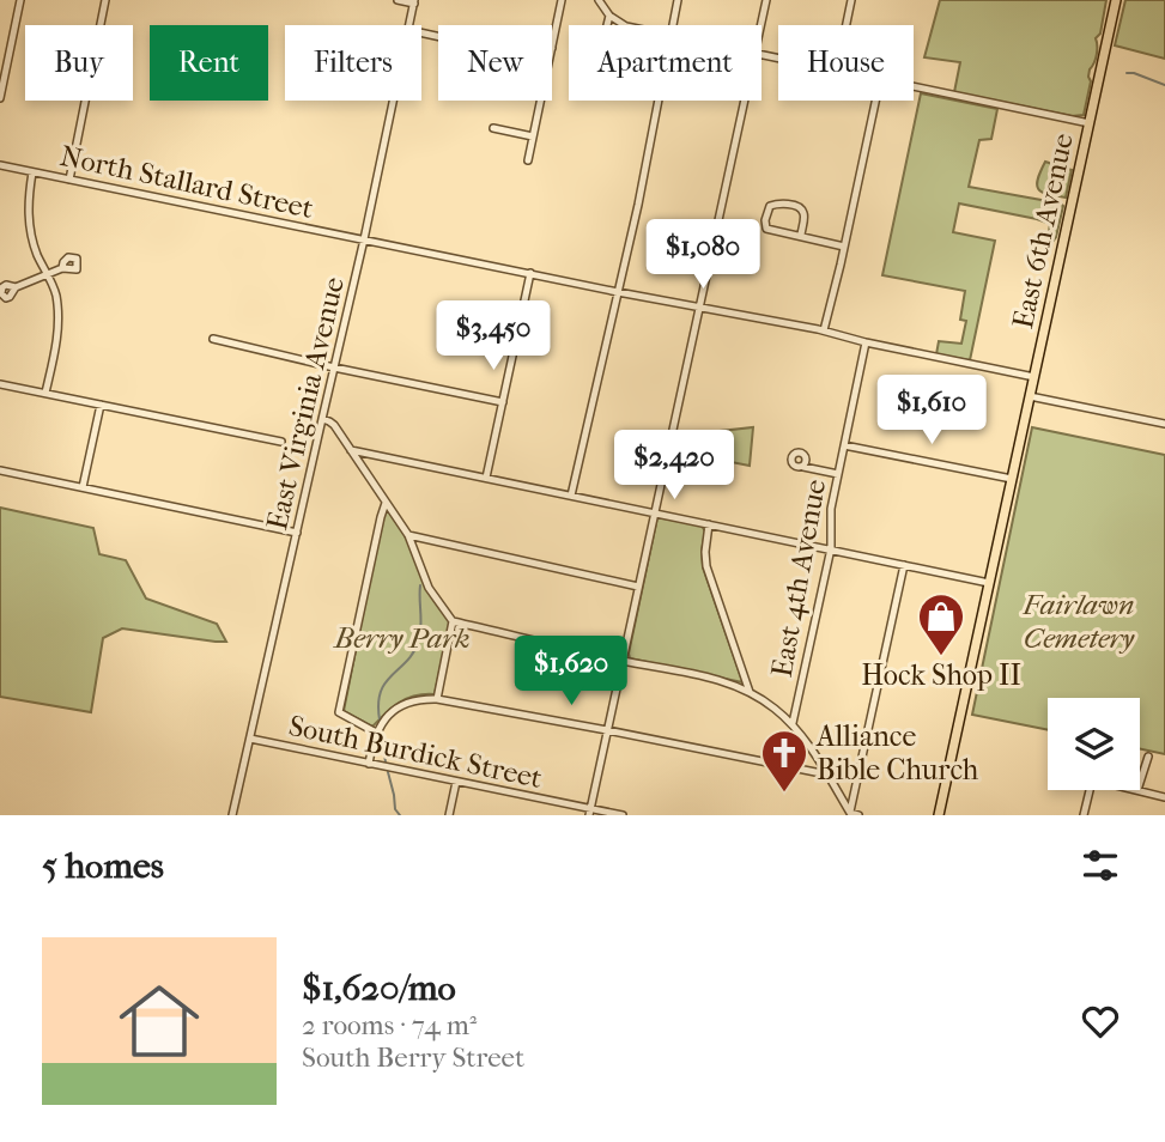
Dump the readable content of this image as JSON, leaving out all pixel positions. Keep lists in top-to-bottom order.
{
  "streets": {
    "main road": ["East 6th Avenue"],
    "street": [
      "North Stallard Street",
      "East Virginia Avenue",
      "East 4th Avenue",
      "South Burdick Street"
    ]
  },
  "crossings": [
    ["North Stallard Street", "East 6th Avenue"],
    ["North Stallard Street", "East Virginia Avenue"],
    ["North Stallard Street", "East 4th Avenue"],
    ["East Virginia Avenue", "South Burdick Street"]
  ],
  "parks": ["Fairlawn Cemetery", "Berry Park"],
  "places": {
    "shop": ["Hock Shop II"],
    "church": ["Alliance Bible Church"]
  },
  "page": {
    "chip": [
      "Buy",
      "Rent",
      "Filters",
      "New",
      "Apartment",
      "House"
    ],
    "price": [
      "$1,080",
      "$3,450",
      "$1,610",
      "$2,420",
      "$1,620"
    ],
    "heading": "5 homes",
    "list": [
      {
        "name": "$1,620/mo",
        "note": "2 rooms · 74 m² · South Berry Street"
      }
    ]
  }
}
